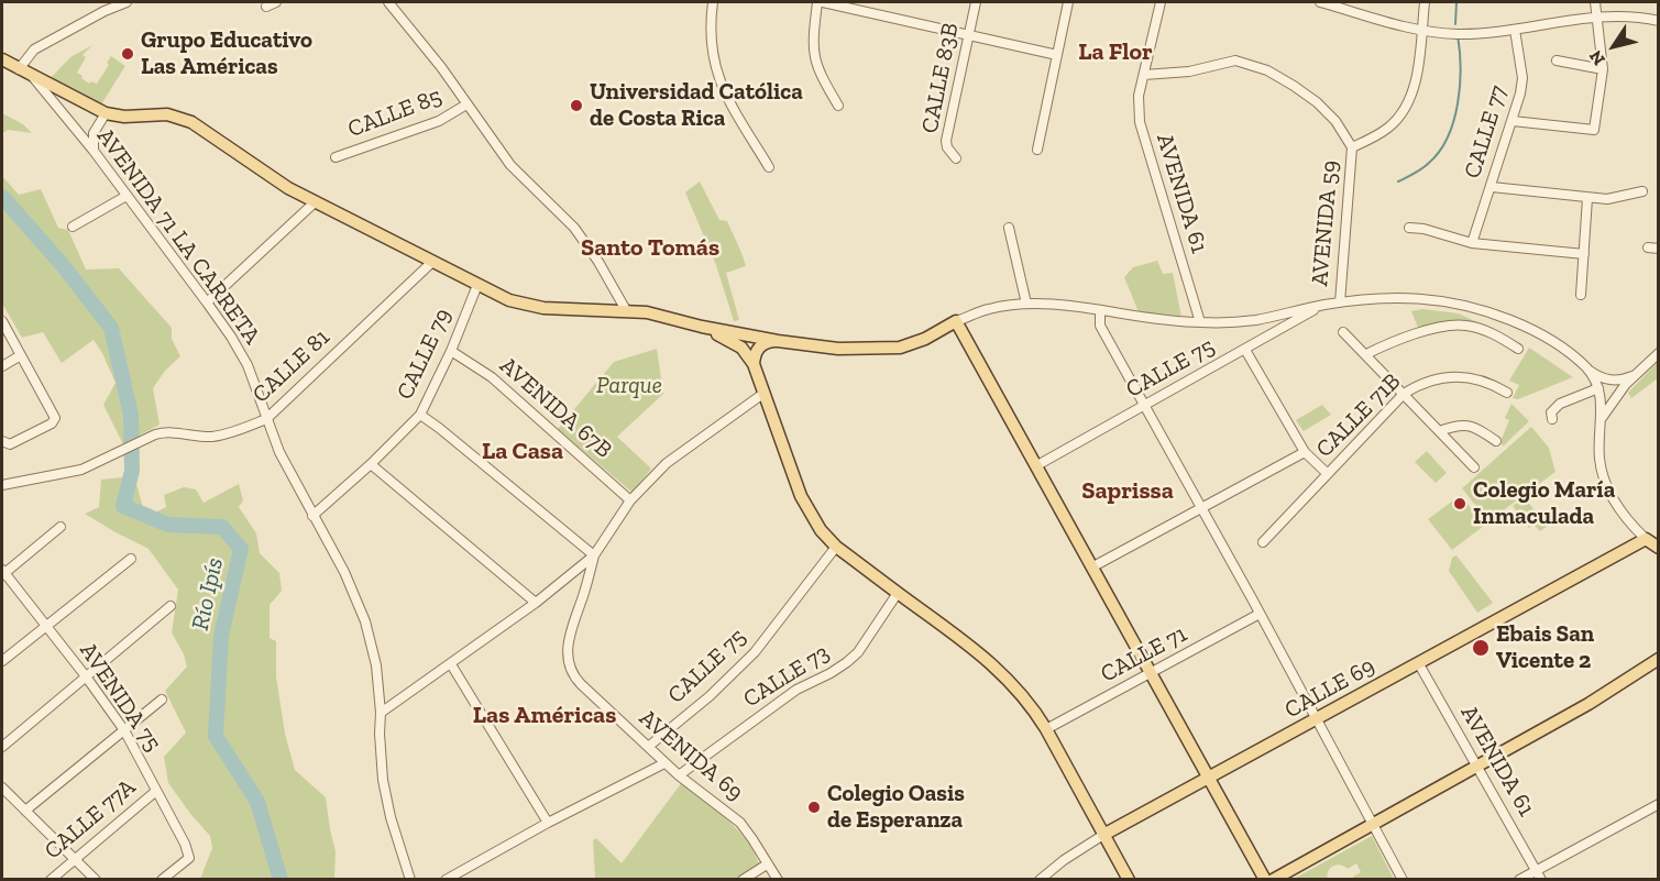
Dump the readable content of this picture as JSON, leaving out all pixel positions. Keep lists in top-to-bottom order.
{
  "streets": {
    "main road": ["CALLE 69"],
    "street": [
      "CALLE 83B",
      "CALLE 85",
      "CALLE 77",
      "AVENIDA 61",
      "AVENIDA 59",
      "AVENIDA 71 LA CARRETA",
      "CALLE 79",
      "CALLE 81",
      "CALLE 75",
      "AVENIDA 67B",
      "CALLE 71B",
      "CALLE 71",
      "CALLE 73",
      "AVENIDA 75",
      "AVENIDA 69",
      "CALLE 77A"
    ]
  },
  "crossings": [
    ["AVENIDA 61", "CALLE 69"],
    ["AVENIDA 71 LA CARRETA", "CALLE 79"],
    ["AVENIDA 71 LA CARRETA", "CALLE 81"],
    ["CALLE 79", "AVENIDA 67B"],
    ["CALLE 75", "AVENIDA 69"],
    ["CALLE 73", "AVENIDA 69"],
    ["AVENIDA 75", "CALLE 77A"]
  ],
  "districts": [
    "La Flor",
    "Santo Tomás",
    "La Casa",
    "Saprissa",
    "Las Américas"
  ],
  "water": ["Río Ipís"],
  "parks": ["Parque"],
  "places": [
    "Grupo Educativo Las Américas",
    "Universidad Católica de Costa Rica",
    "Colegio María Inmaculada",
    "Ebais San Vicente 2",
    "Colegio Oasis de Esperanza"
  ],
  "north": "bottom left"
}
